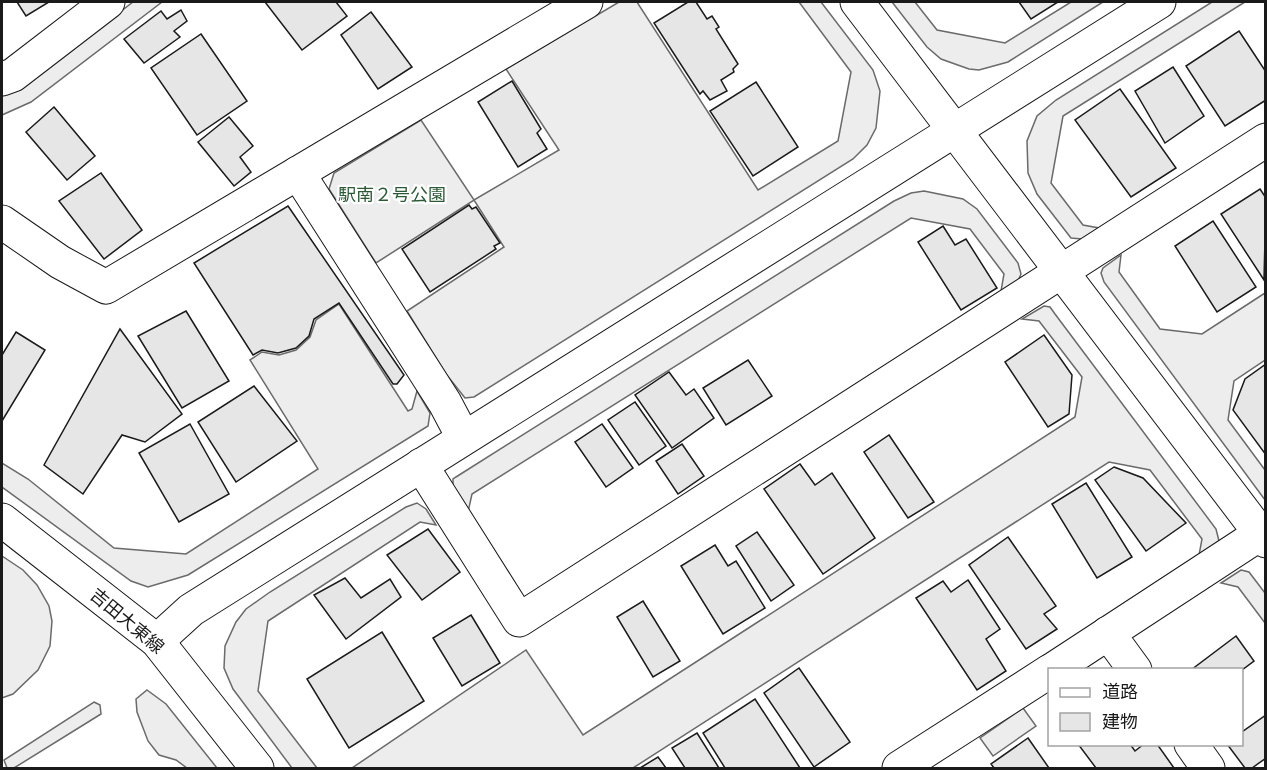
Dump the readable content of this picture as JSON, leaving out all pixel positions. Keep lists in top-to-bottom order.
{
  "streets": {
    "street": ["吉田大東線"]
  },
  "parks": ["駅南２号公園"],
  "legend": ["道路", "建物"]
}
